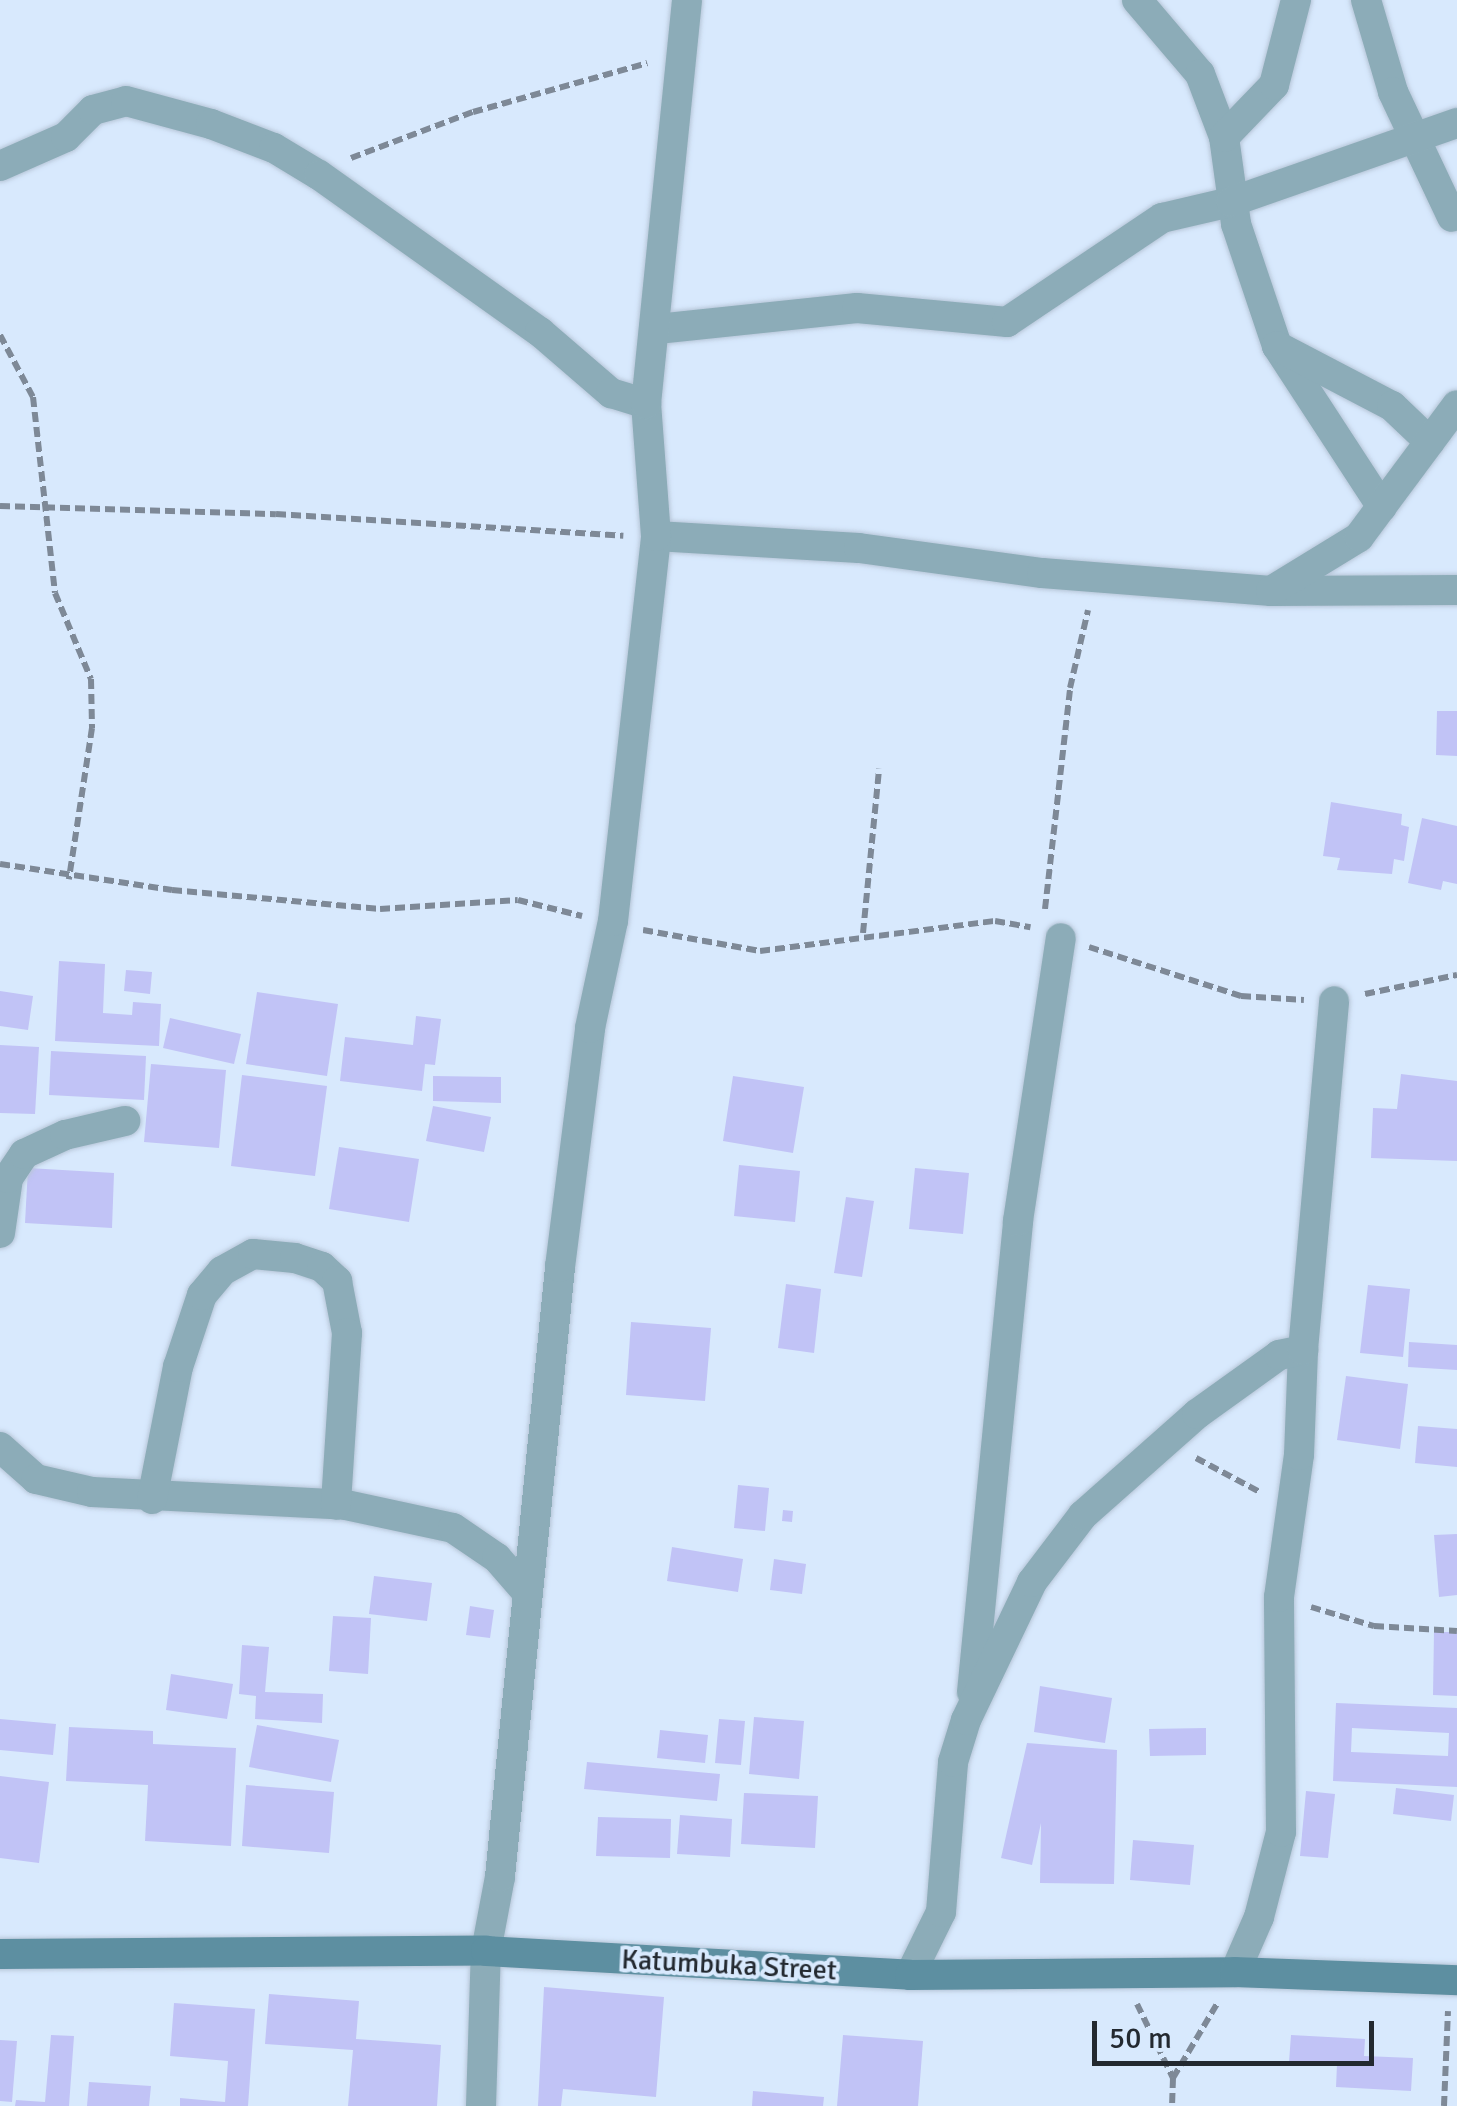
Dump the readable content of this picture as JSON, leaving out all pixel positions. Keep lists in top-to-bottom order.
{
  "streets": {
    "main road": ["Katumbuka Street"]
  },
  "scale_bar": "50 m"
}
